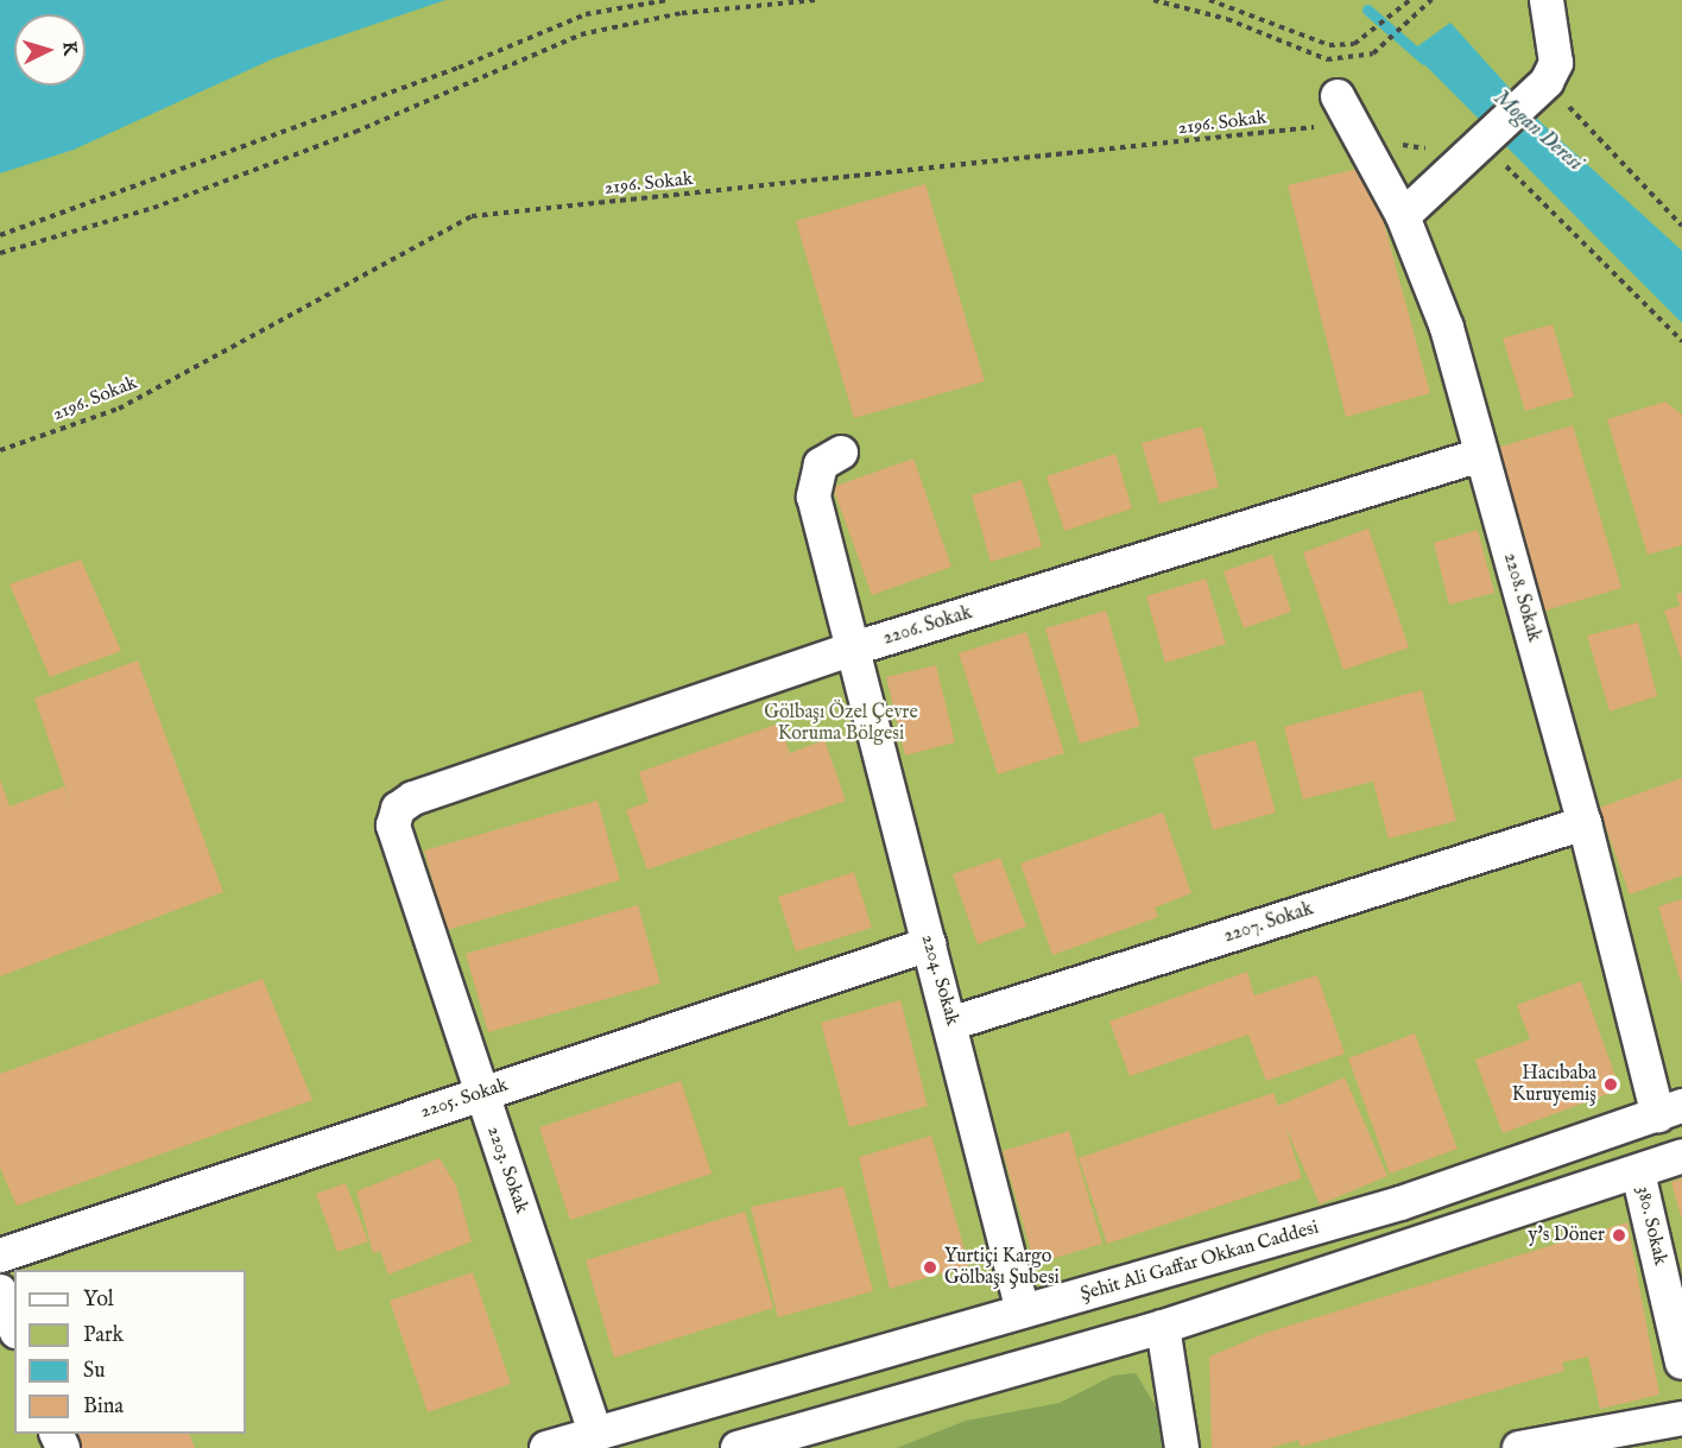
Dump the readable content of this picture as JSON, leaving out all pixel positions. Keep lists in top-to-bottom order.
{
  "streets": {
    "street": [
      "2208. Sokak",
      "2206. Sokak",
      "2207. Sokak",
      "2204. Sokak",
      "2205. Sokak",
      "2203. Sokak",
      "380. Sokak",
      "Şehit Ali Gaffar Okkan Caddesi"
    ],
    "path": ["2196. Sokak"]
  },
  "crossings": [
    ["2196. Sokak", "2208. Sokak"],
    ["2208. Sokak", "2206. Sokak"],
    ["2208. Sokak", "2207. Sokak"],
    ["2208. Sokak", "Şehit Ali Gaffar Okkan Caddesi"],
    ["2206. Sokak", "2204. Sokak"],
    ["2206. Sokak", "2203. Sokak"],
    ["2207. Sokak", "2204. Sokak"],
    ["2204. Sokak", "2205. Sokak"],
    ["2204. Sokak", "Şehit Ali Gaffar Okkan Caddesi"],
    ["2205. Sokak", "2203. Sokak"],
    ["2203. Sokak", "Şehit Ali Gaffar Okkan Caddesi"]
  ],
  "water": ["Mogan Deresi"],
  "parks": ["Gölbaşı Özel Çevre Koruma Bölgesi"],
  "places": ["Hacıbaba Kuruyemiş", "y's Döner", "Yurtiçi Kargo Gölbaşı Şubesi"],
  "legend": [
    "Yol",
    "Park",
    "Su",
    "Bina"
  ],
  "north": "right"
}
